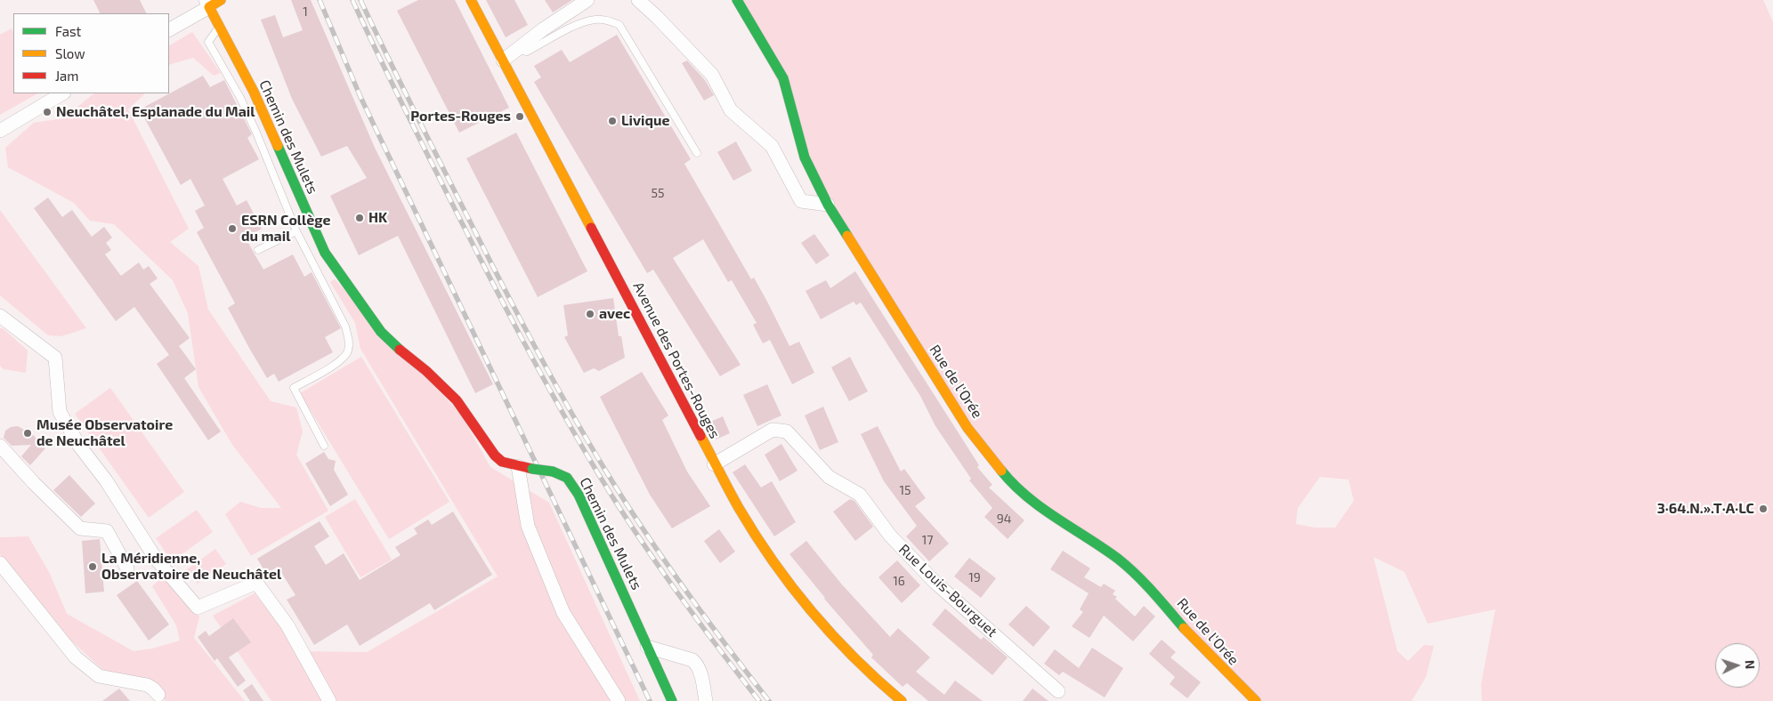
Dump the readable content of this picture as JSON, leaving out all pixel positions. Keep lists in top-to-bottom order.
{
  "streets": {
    "street": [
      "Chemin des Mulets",
      "Avenue des Portes-Rouges",
      "Rue de l'Orée",
      "Rue Louis-Bourguet"
    ]
  },
  "crossings": [
    ["Avenue des Portes-Rouges", "Rue Louis-Bourguet"]
  ],
  "places": [
    "Neuchâtel, Esplanade du Mail",
    "Portes-Rouges",
    "Livique",
    "HK",
    "ESRN Collège du mail",
    "avec",
    "Musée Observatoire de Neuchâtel",
    "3·64.N.».T·A·LC",
    "La Méridienne, Observatoire de Neuchâtel"
  ],
  "house_numbers": [
    "1",
    "55",
    "15",
    "94",
    "17",
    "19",
    "16"
  ],
  "legend": ["Fast", "Slow", "Jam"],
  "north": "right"
}
